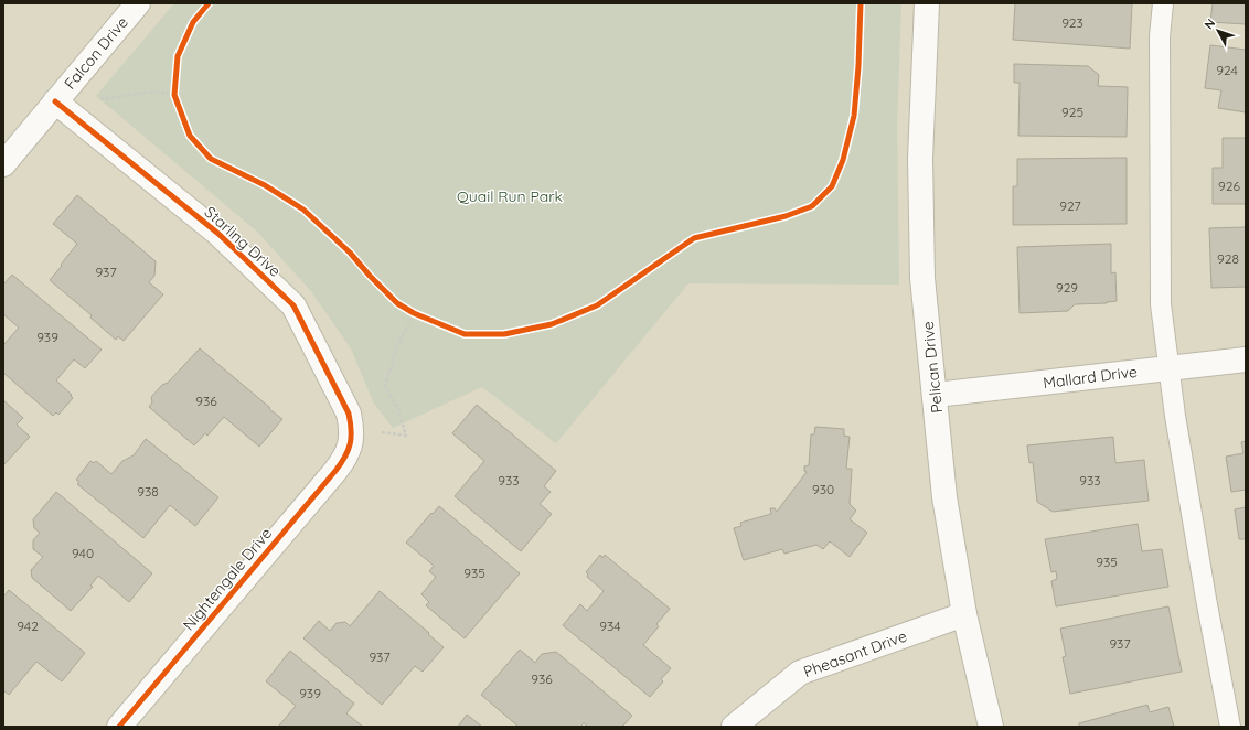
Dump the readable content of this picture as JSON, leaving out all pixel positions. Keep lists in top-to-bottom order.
{
  "streets": {
    "street": [
      "Falcon Drive",
      "Starling Drive",
      "Pelican Drive",
      "Mallard Drive",
      "Nightengale Drive",
      "Pheasant Drive"
    ]
  },
  "crossings": [
    ["Falcon Drive", "Starling Drive"],
    ["Starling Drive", "Nightengale Drive"],
    ["Pelican Drive", "Mallard Drive"],
    ["Pelican Drive", "Pheasant Drive"]
  ],
  "parks": ["Quail Run Park"],
  "house_numbers": [
    "923",
    "924",
    "925",
    "926",
    "927",
    "928",
    "937",
    "929",
    "939",
    "936",
    "933",
    "933",
    "930",
    "938",
    "940",
    "935",
    "935",
    "942",
    "934",
    "937",
    "937",
    "936",
    "939"
  ],
  "north": "top left"
}
